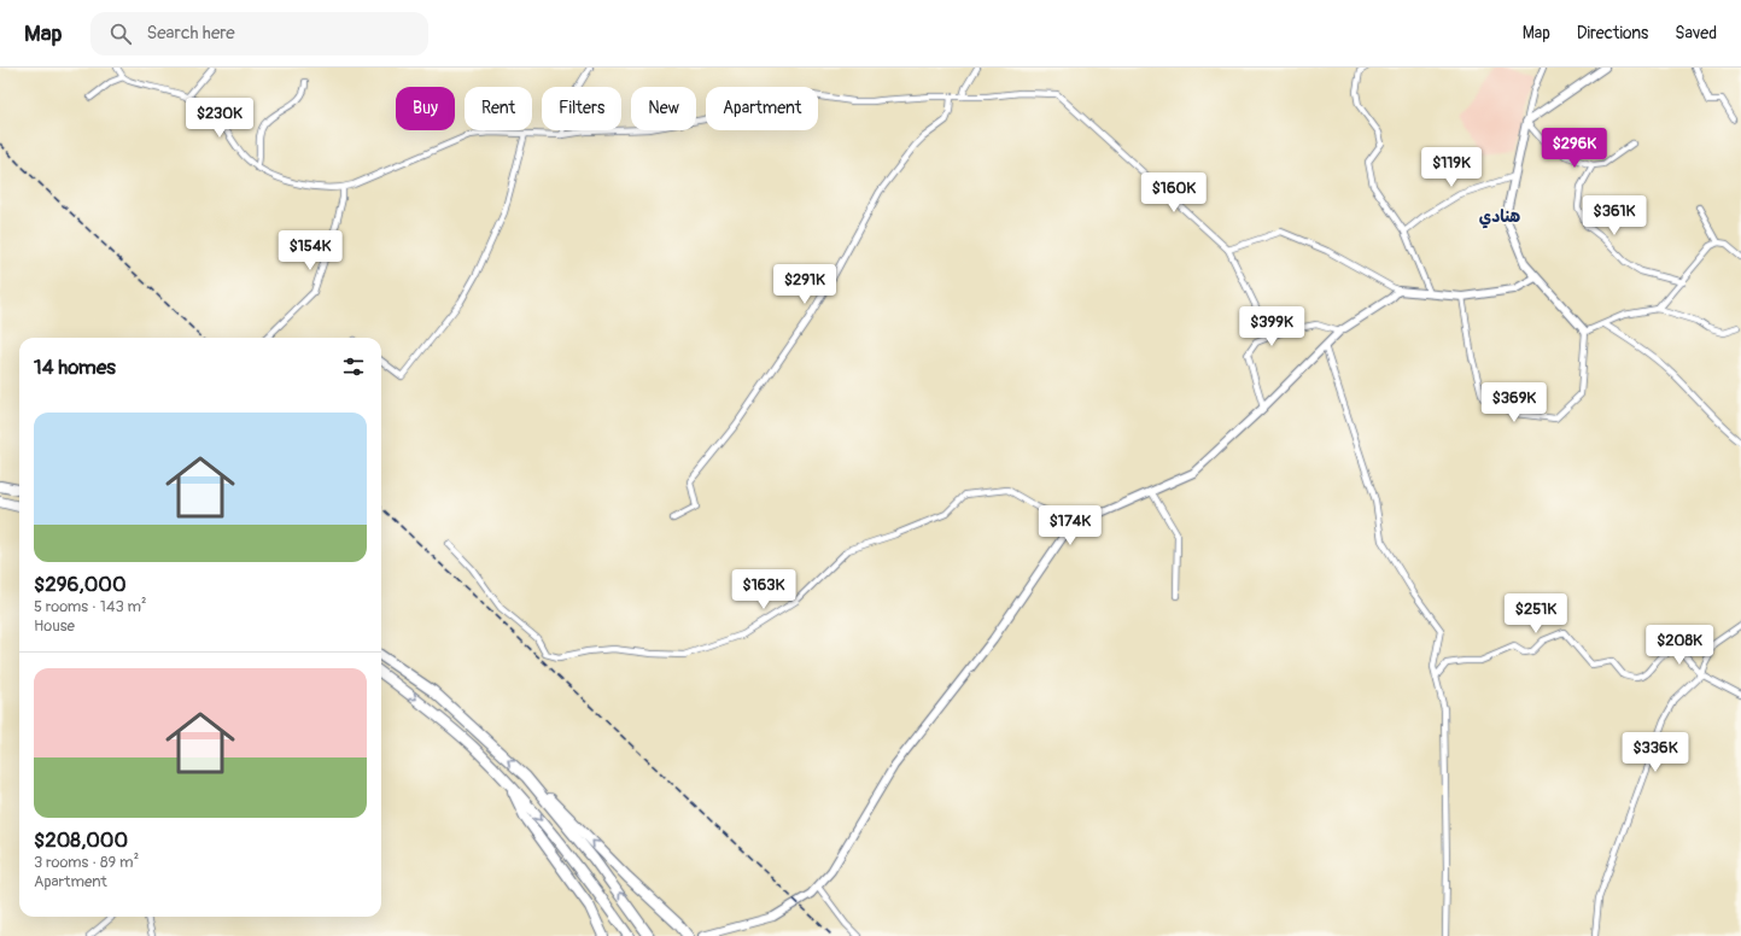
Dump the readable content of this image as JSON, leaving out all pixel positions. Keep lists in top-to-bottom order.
{
  "districts": ["هنادي"],
  "page": {
    "header": "Map",
    "search": "Search here",
    "nav": ["Map", "Directions", "Saved"],
    "chip": [
      "Buy",
      "Rent",
      "Filters",
      "New",
      "Apartment"
    ],
    "price": [
      "$230K",
      "$296K",
      "$119K",
      "$160K",
      "$361K",
      "$154K",
      "$291K",
      "$399K",
      "$369K",
      "$174K",
      "$163K",
      "$251K",
      "$208K",
      "$336K"
    ],
    "heading": "14 homes",
    "list": [
      {
        "name": "$296,000",
        "note": "5 rooms · 143 m² · House"
      },
      {
        "name": "$208,000",
        "note": "3 rooms · 89 m² · Apartment"
      }
    ]
  }
}
